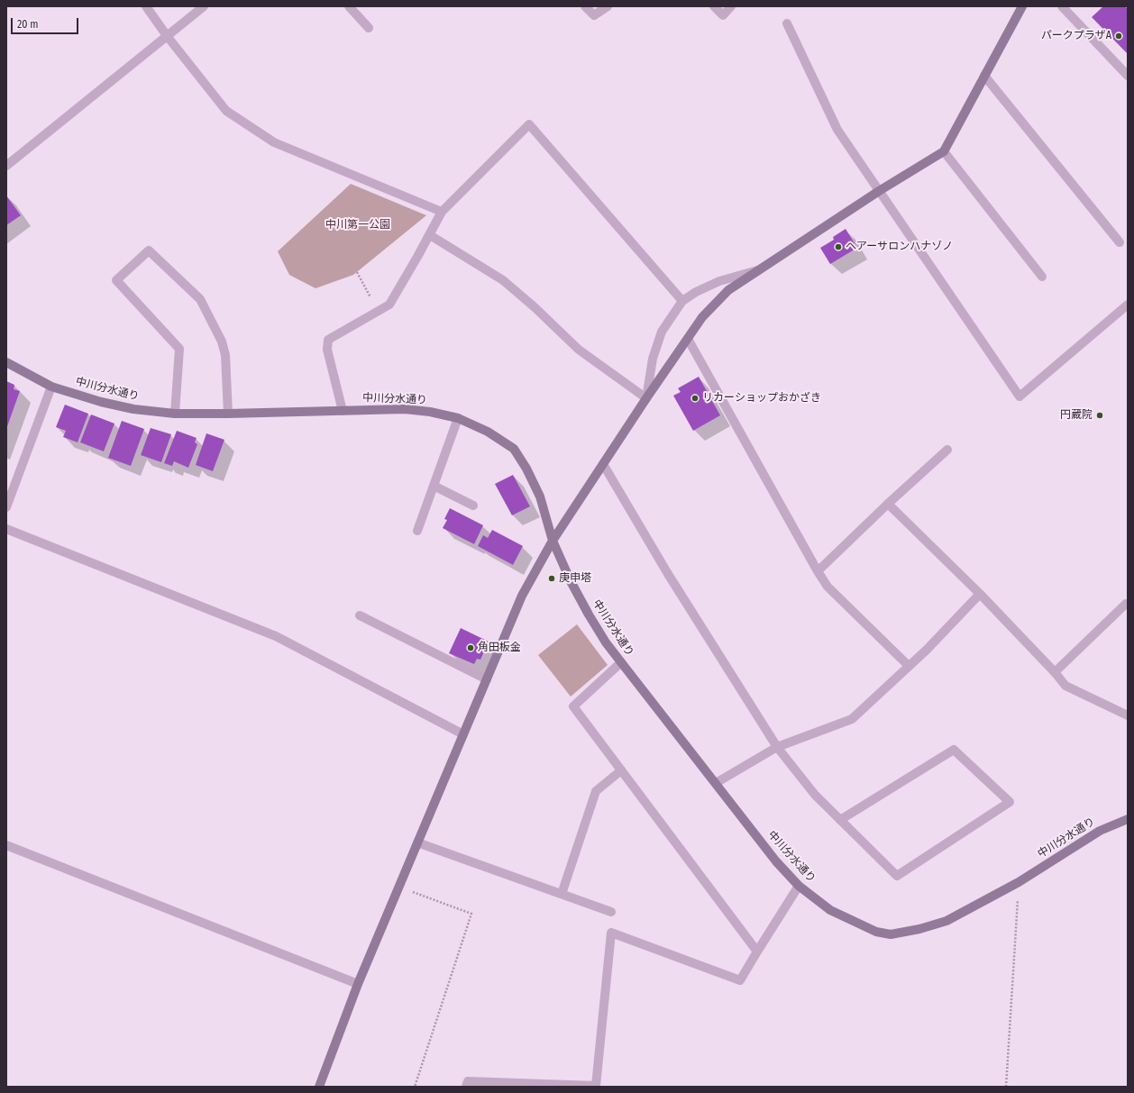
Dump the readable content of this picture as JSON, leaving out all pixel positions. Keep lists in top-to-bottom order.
{
  "streets": {
    "street": ["中川分水通り"]
  },
  "parks": ["中川第一公園"],
  "places": [
    "パークプラザA",
    "ヘアーサロンハナゾノ",
    "リカーショップおかざき",
    "円蔵院",
    "庚申塔",
    "角田板金"
  ],
  "scale_bar": "20 m"
}
